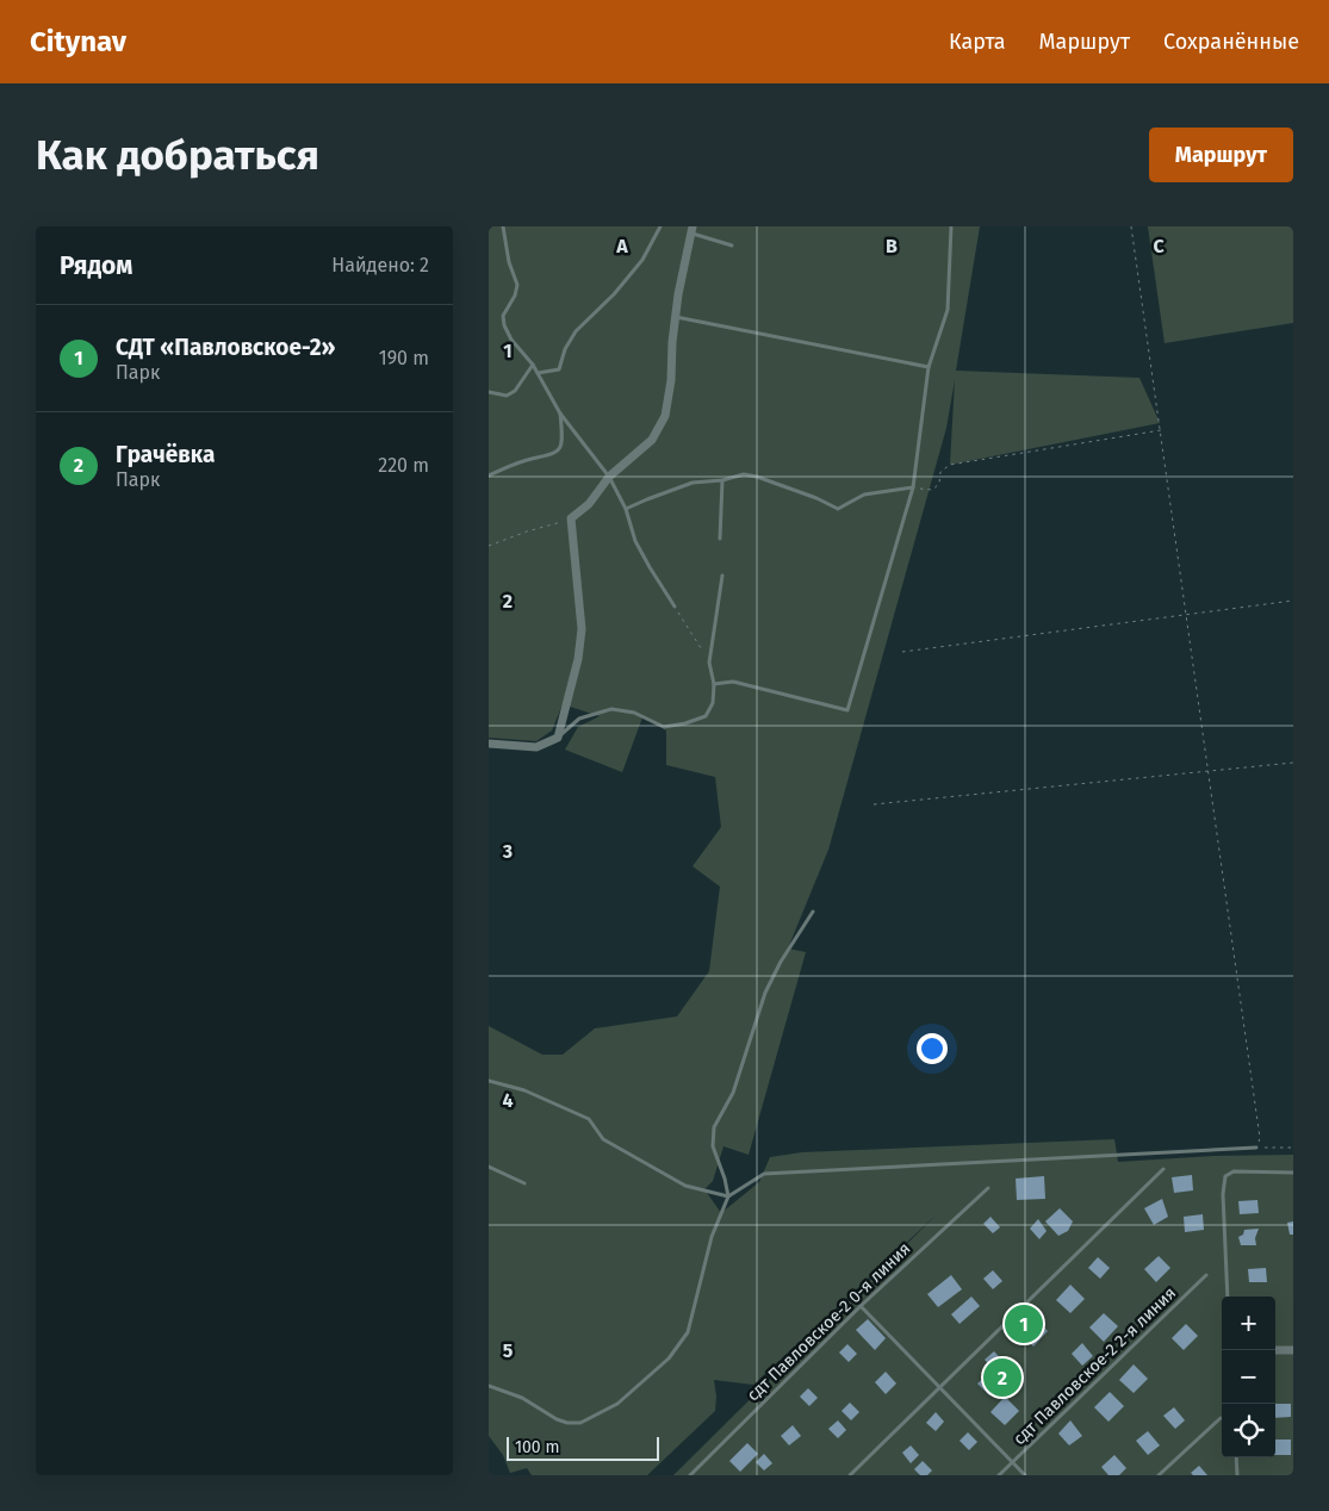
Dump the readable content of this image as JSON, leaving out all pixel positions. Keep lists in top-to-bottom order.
{
  "streets": {
    "lane": ["сдт Павловское-2 0-я линия", "сдт Павловское-2 2-я линия"]
  },
  "scale_bar": "100 m",
  "page": {
    "header": "Citynav",
    "nav": ["Карта", "Маршрут", "Сохранённые"],
    "buttons": "Маршрут",
    "title": "Как добраться",
    "heading": ["Рядом", "Найдено: 2"],
    "list": [
      {
        "mark": "1",
        "name": "СДТ «Павловское-2»",
        "note": "Парк",
        "value": "190 m"
      },
      {
        "mark": "2",
        "name": "Грачёвка",
        "note": "Парк",
        "value": "220 m"
      }
    ],
    "map_buttons": ["+", "−"],
    "pins": ["1", "2"],
    "scale": "100 m"
  },
  "grid": {
    "columns": ["A", "B", "C"],
    "rows": [
      "1",
      "2",
      "3",
      "4",
      "5"
    ]
  }
}
